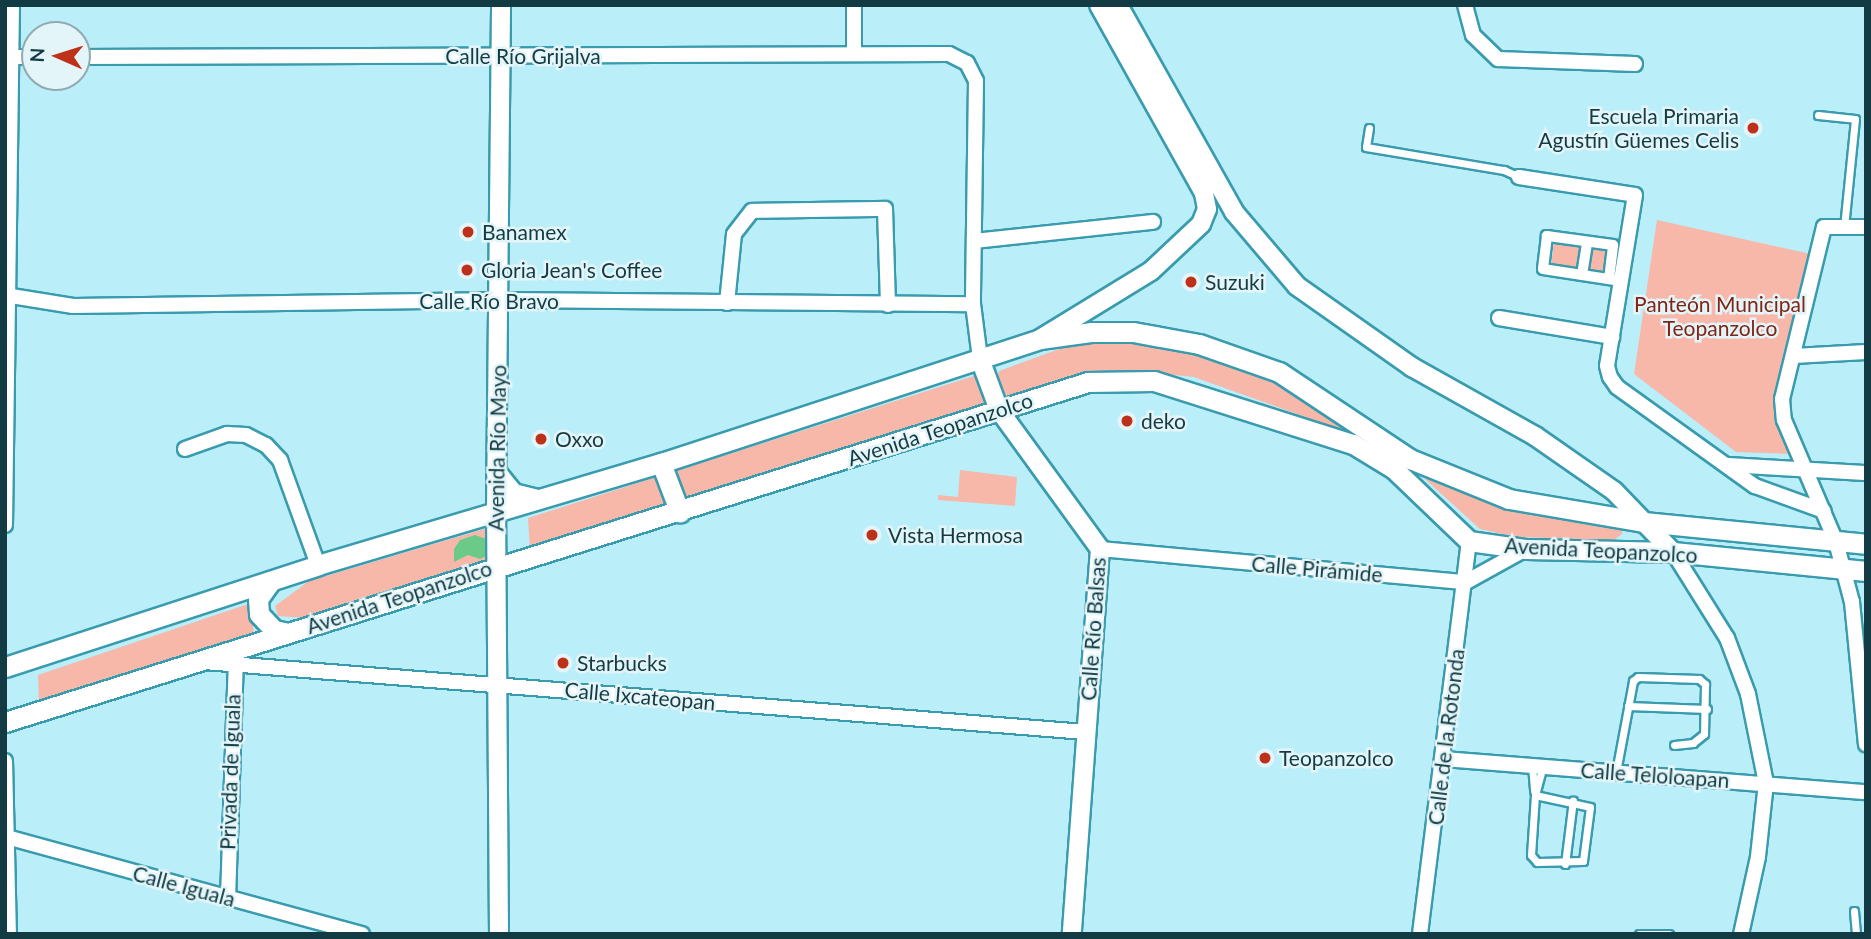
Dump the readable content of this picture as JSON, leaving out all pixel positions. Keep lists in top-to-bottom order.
{
  "streets": {
    "main road": ["Avenida Teopanzolco"],
    "street": [
      "Calle Río Grijalva",
      "Calle Río Bravo",
      "Avenida Río Mayo",
      "Calle Pirámide",
      "Calle Río Balsas",
      "Calle Ixcateopan",
      "Calle de la Rotonda",
      "Privada de Iguala",
      "Calle Teloloapan",
      "Calle Iguala"
    ]
  },
  "crossings": [
    ["Calle Río Grijalva", "Avenida Río Mayo"],
    ["Calle Río Bravo", "Avenida Río Mayo"],
    ["Avenida Teopanzolco", "Avenida Río Mayo"],
    ["Avenida Teopanzolco", "Calle Río Balsas"],
    ["Avenida Teopanzolco", "Calle Ixcateopan"],
    ["Avenida Teopanzolco", "Calle de la Rotonda"],
    ["Avenida Teopanzolco", "Privada de Iguala"],
    ["Avenida Río Mayo", "Calle Ixcateopan"],
    ["Calle Pirámide", "Calle Río Balsas"],
    ["Calle Pirámide", "Calle de la Rotonda"],
    ["Calle Río Balsas", "Calle Ixcateopan"],
    ["Calle Ixcateopan", "Privada de Iguala"],
    ["Calle de la Rotonda", "Calle Teloloapan"],
    ["Privada de Iguala", "Calle Iguala"]
  ],
  "parks": ["Panteón Municipal Teopanzolco"],
  "places": [
    "Escuela Primaria Agustín Güemes Celis",
    "Banamex",
    "Gloria Jean's Coffee",
    "Suzuki",
    "deko",
    "Oxxo",
    "Vista Hermosa",
    "Starbucks",
    "Teopanzolco"
  ],
  "north": "left"
}
